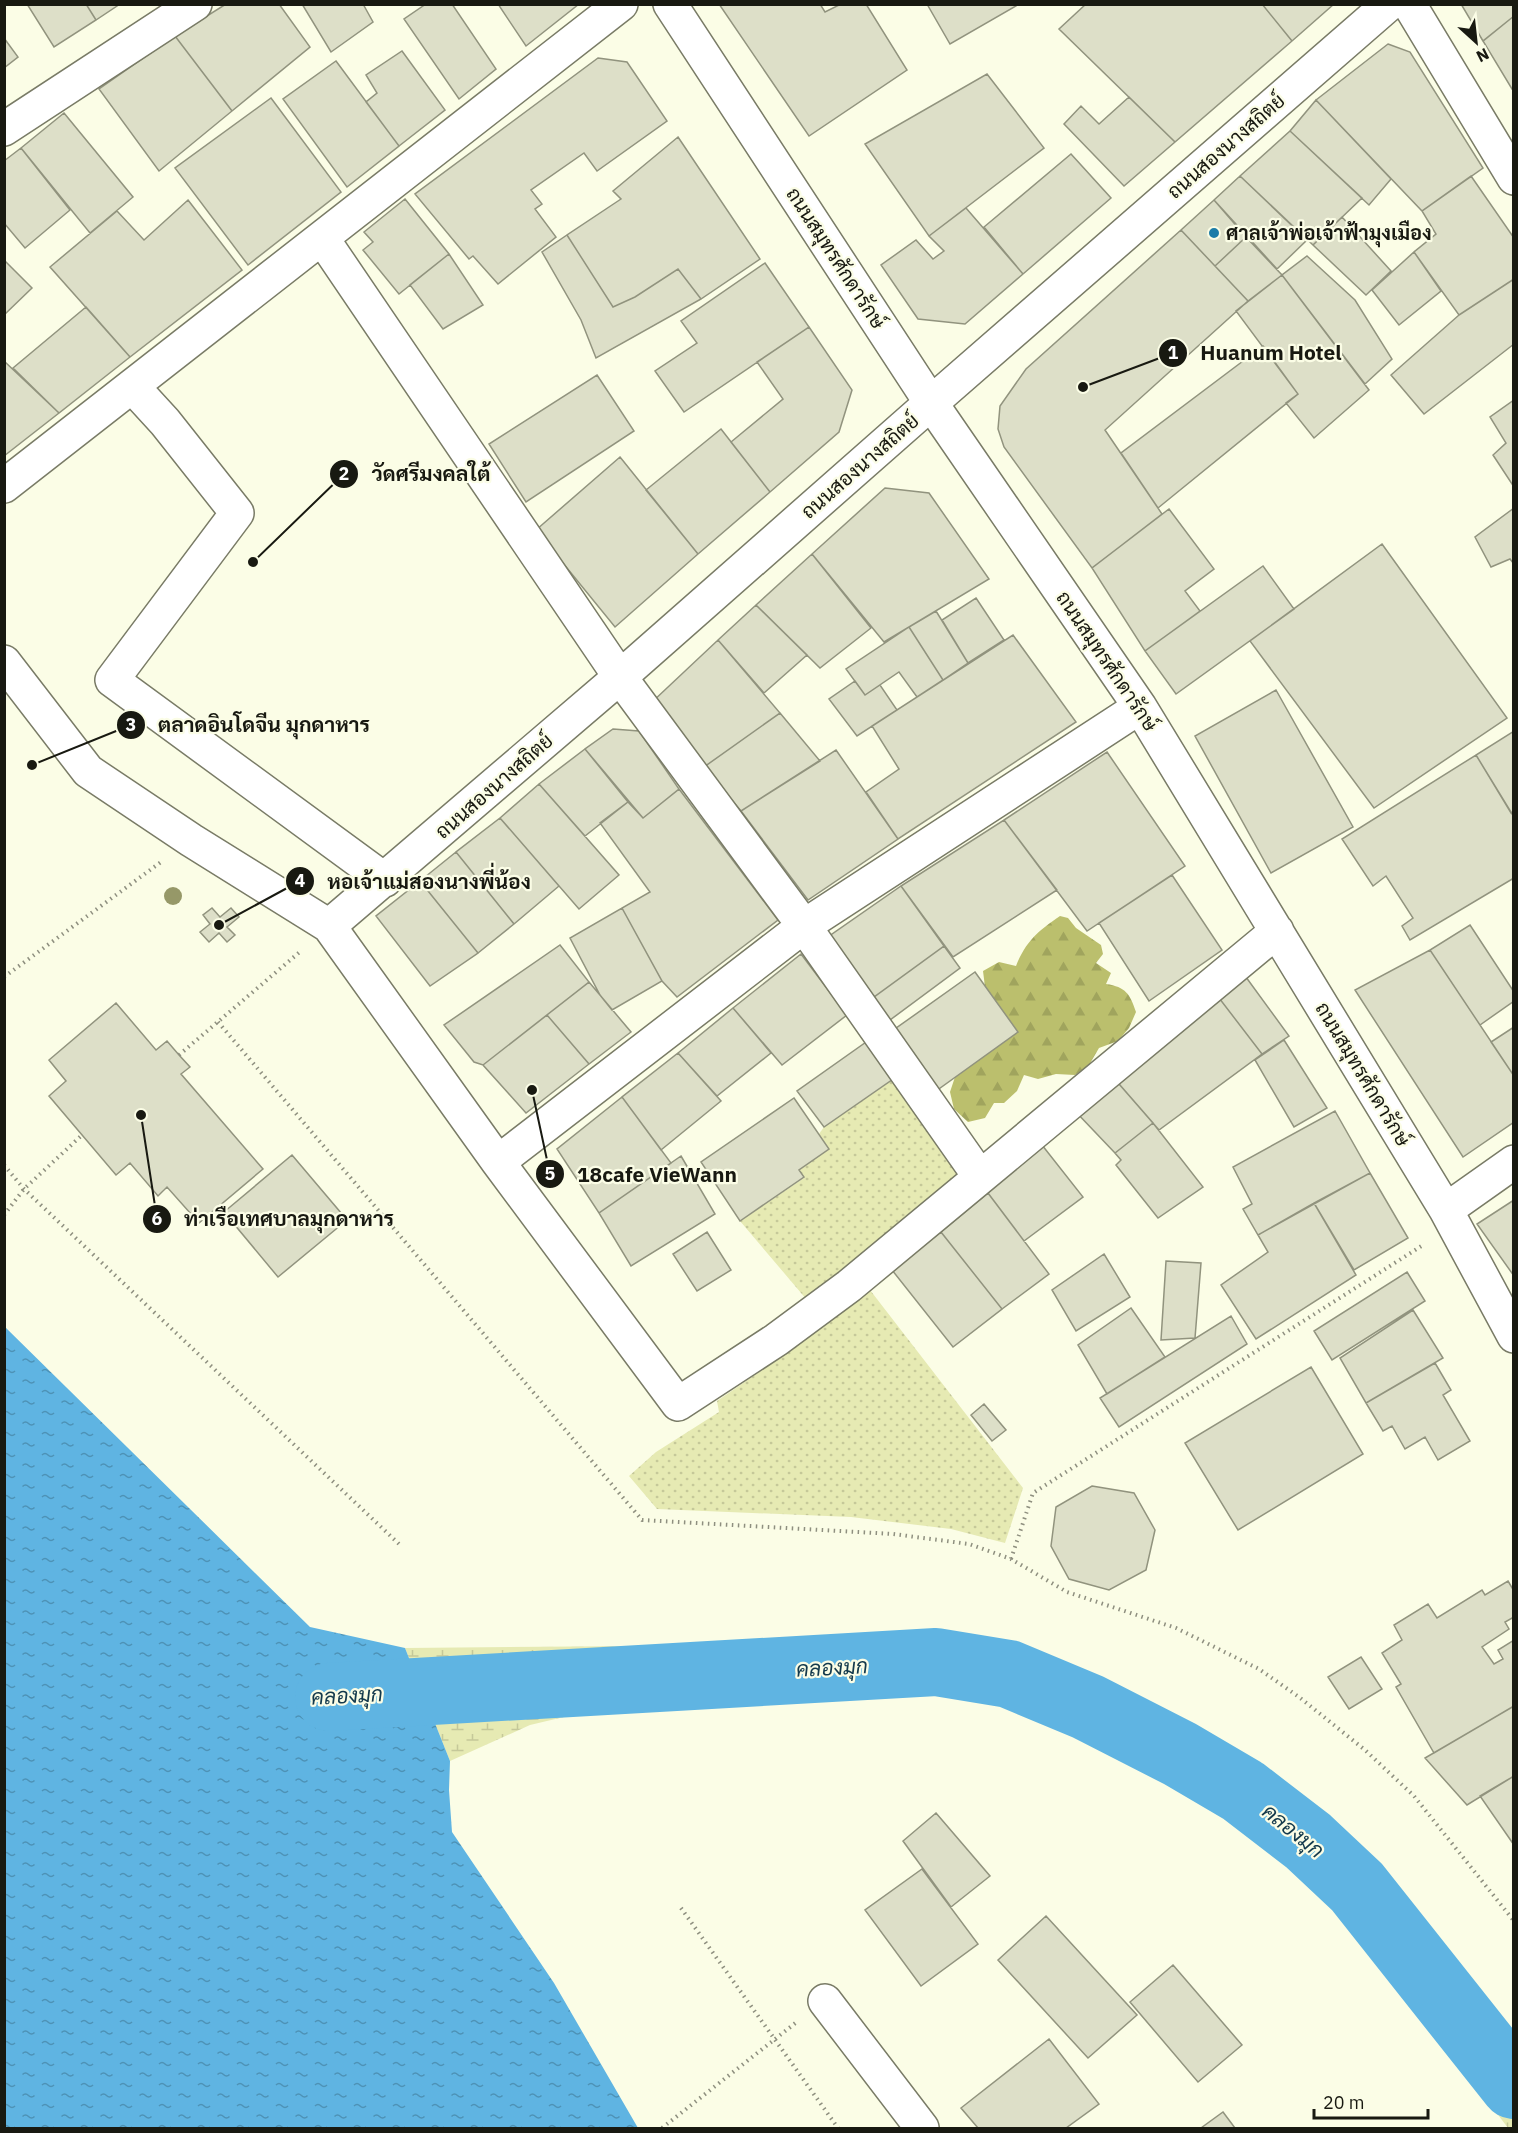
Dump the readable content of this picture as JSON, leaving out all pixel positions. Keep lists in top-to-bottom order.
{
  "streets": {
    "street": ["ถนนสองนางสถิตย์", "ถนนสมุทรศักดารักษ์"]
  },
  "crossings": [
    ["ถนนสองนางสถิตย์", "ถนนสมุทรศักดารักษ์"]
  ],
  "water": ["คลองมุก"],
  "places": [
    "ศาลเจ้าพ่อเจ้าฟ้ามุงเมือง",
    "Huanum Hotel",
    "วัดศรีมงคลใต้",
    "ตลาดอินโดจีน มุกดาหาร",
    "หอเจ้าแม่สองนางพี่น้อง",
    "18cafe VieWann",
    "ท่าเรือเทศบาลมุกดาหาร"
  ],
  "scale_bar": "20 m",
  "north": "bottom right"
}
